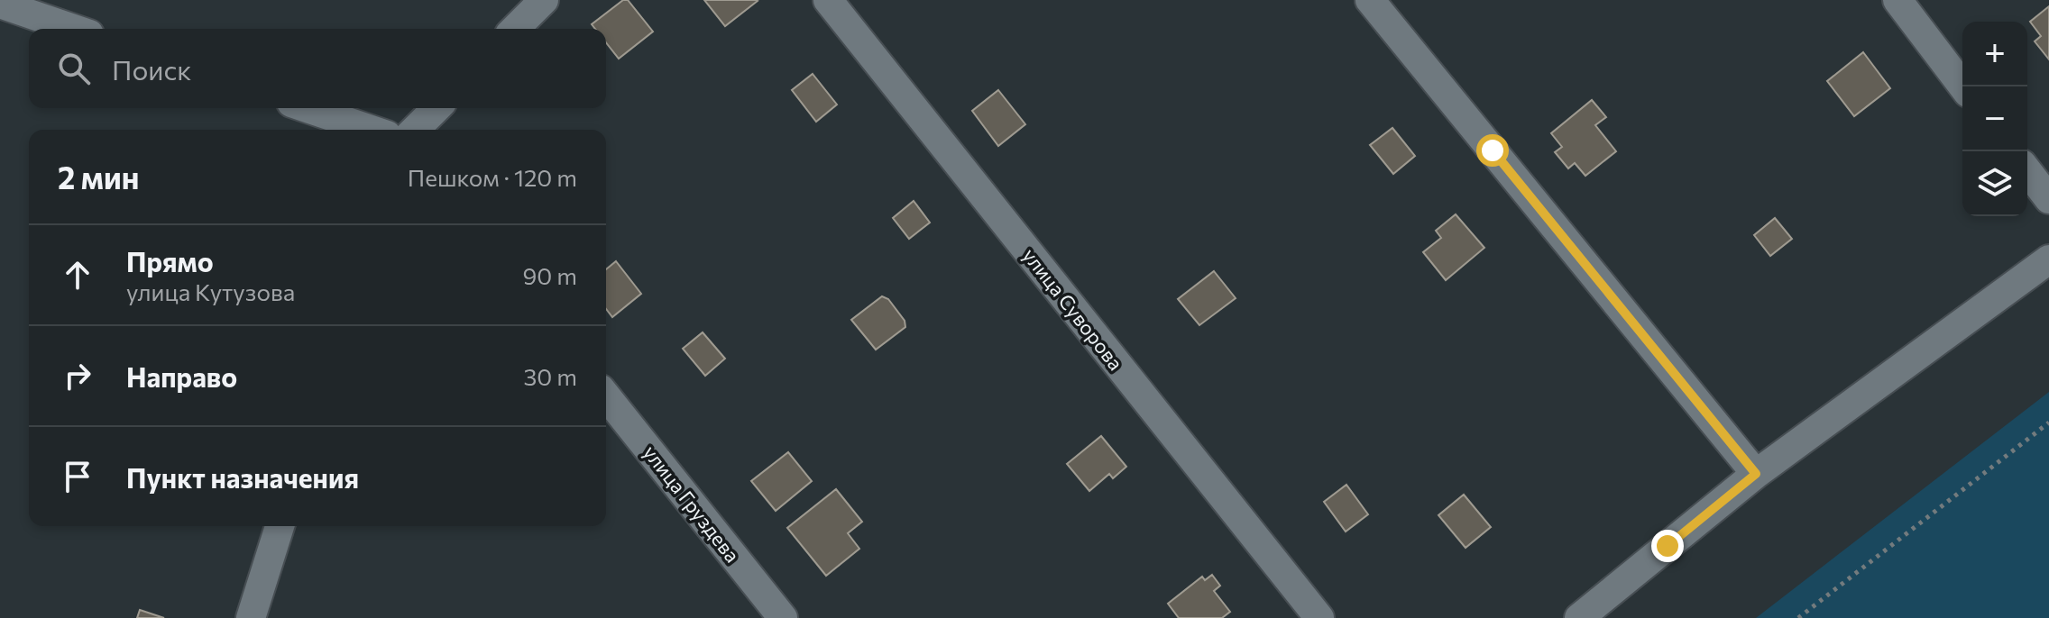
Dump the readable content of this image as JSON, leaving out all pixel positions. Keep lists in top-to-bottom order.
{
  "streets": {
    "street": ["улица Суворова", "улица Груздева"]
  },
  "page": {
    "map_buttons": ["+", "−"],
    "search": "Поиск",
    "heading": ["2 мин", "Пешком · 120 m"],
    "list": [
      ["Прямо", "улица Кутузова", "90 m"],
      ["Направо", "30 m"],
      "Пункт назначения"
    ]
  }
}
